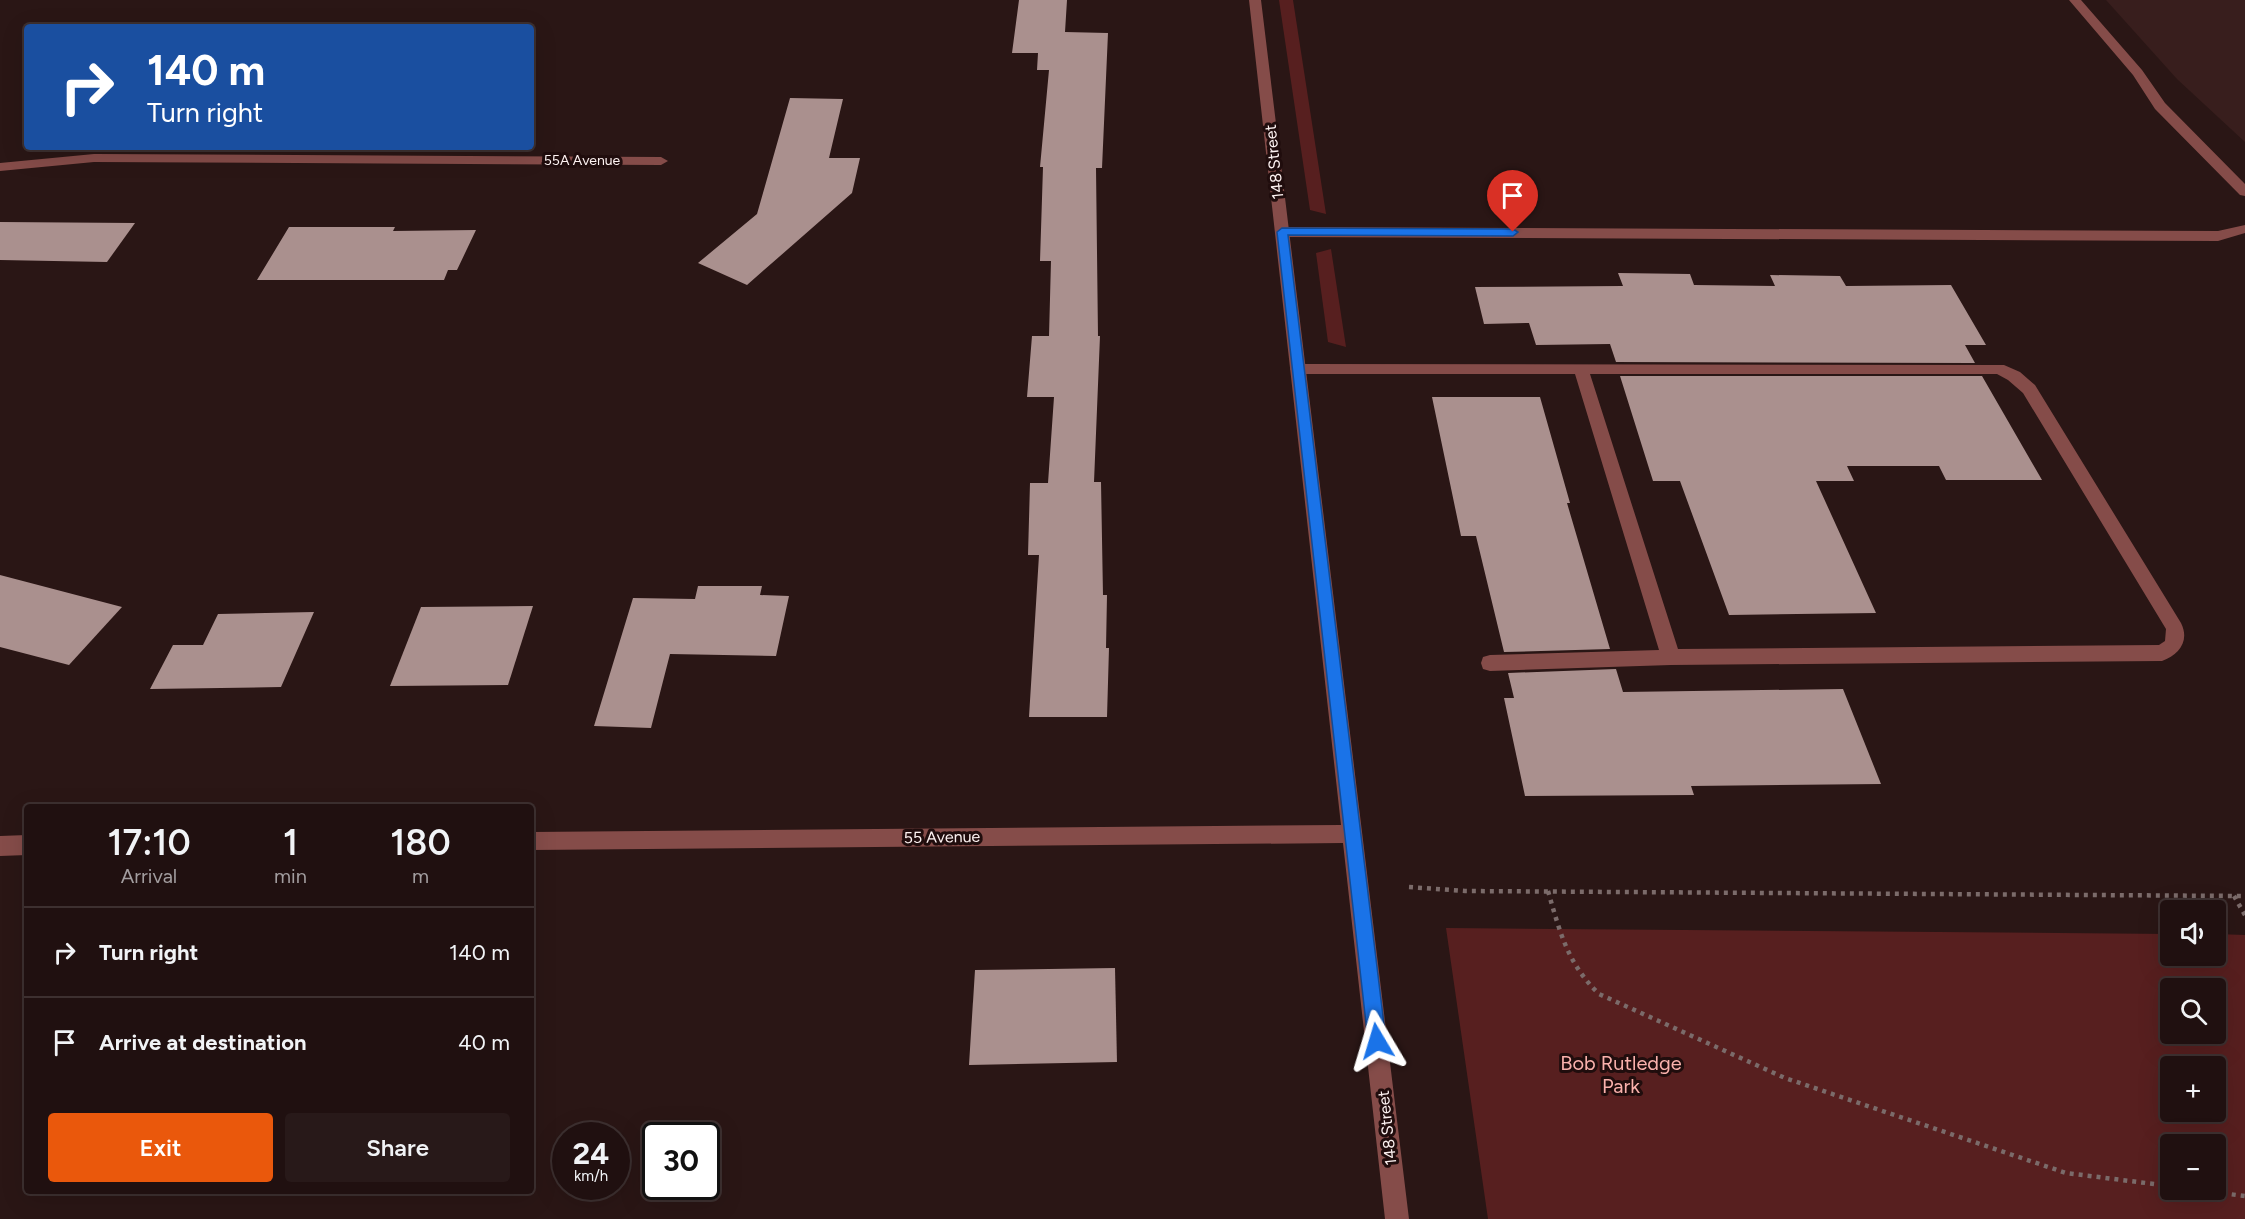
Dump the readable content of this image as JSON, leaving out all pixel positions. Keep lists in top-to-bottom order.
{
  "streets": {
    "street": ["55A Avenue", "148 Street", "55 Avenue"]
  },
  "crossings": [
    ["148 Street", "55 Avenue"]
  ],
  "parks": ["Bob Rutledge Park"],
  "page": {
    "turn": ["140 m", "Turn right"],
    "eta": [
      "17:10",
      "Arrival",
      "1",
      "min",
      "180",
      "m"
    ],
    "map_buttons": ["+", "−"],
    "list": [
      {
        "name": "Turn right",
        "value": "140 m"
      },
      {
        "name": "Arrive at destination",
        "value": "40 m"
      }
    ],
    "buttons": ["Exit", "Share"],
    "speed": "24 km/h",
    "limit": "30"
  }
}
